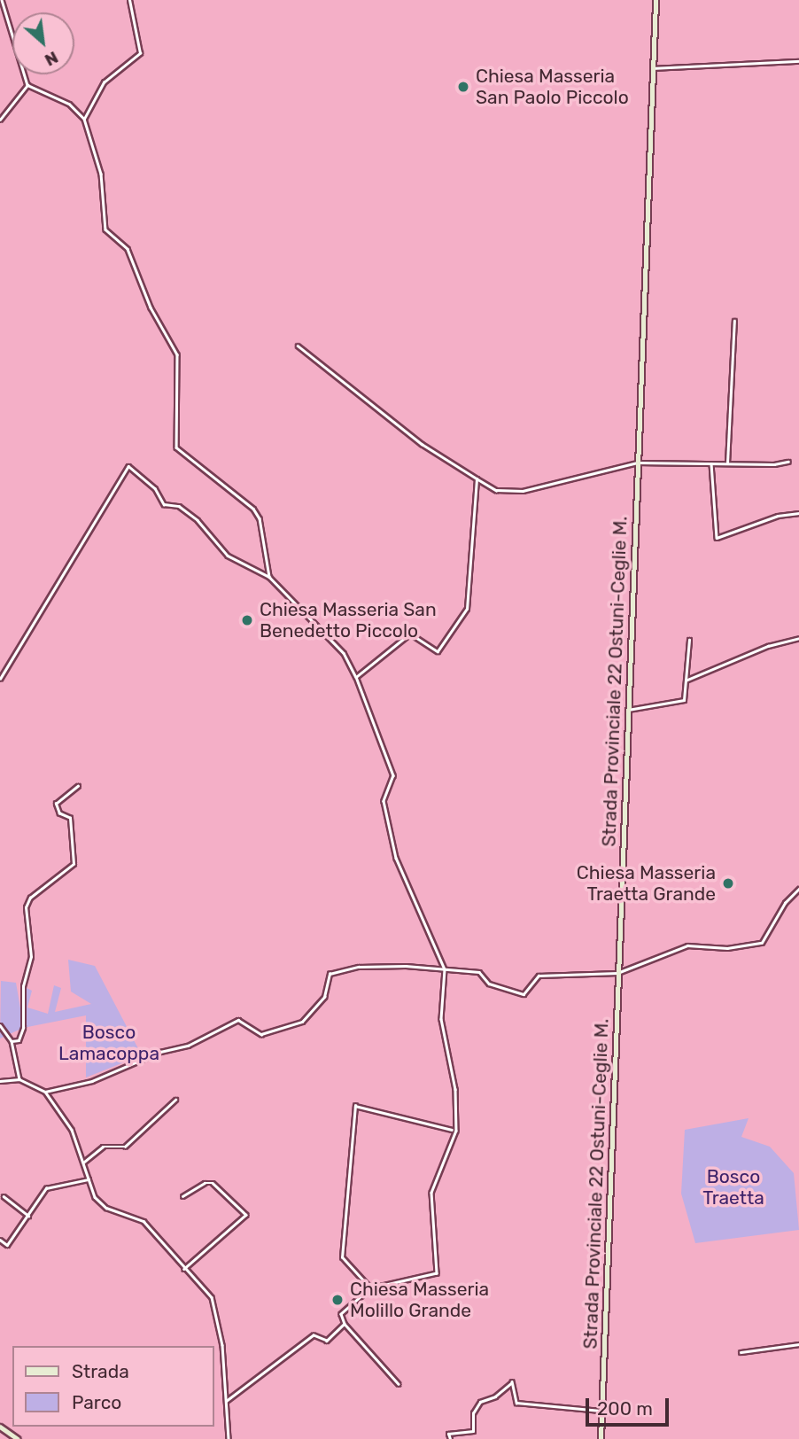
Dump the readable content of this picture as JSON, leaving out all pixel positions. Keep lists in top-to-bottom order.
{
  "streets": {
    "main road": ["Strada Provinciale 22 Ostuni-Ceglie M."]
  },
  "parks": ["Bosco Lamacoppa", "Bosco Traetta"],
  "places": [
    "Chiesa Masseria San Paolo Piccolo",
    "Chiesa Masseria San Benedetto Piccolo",
    "Chiesa Masseria Traetta Grande",
    "Chiesa Masseria Molillo Grande"
  ],
  "legend": ["Strada", "Parco"],
  "scale_bar": "200 m",
  "north": "bottom right"
}
